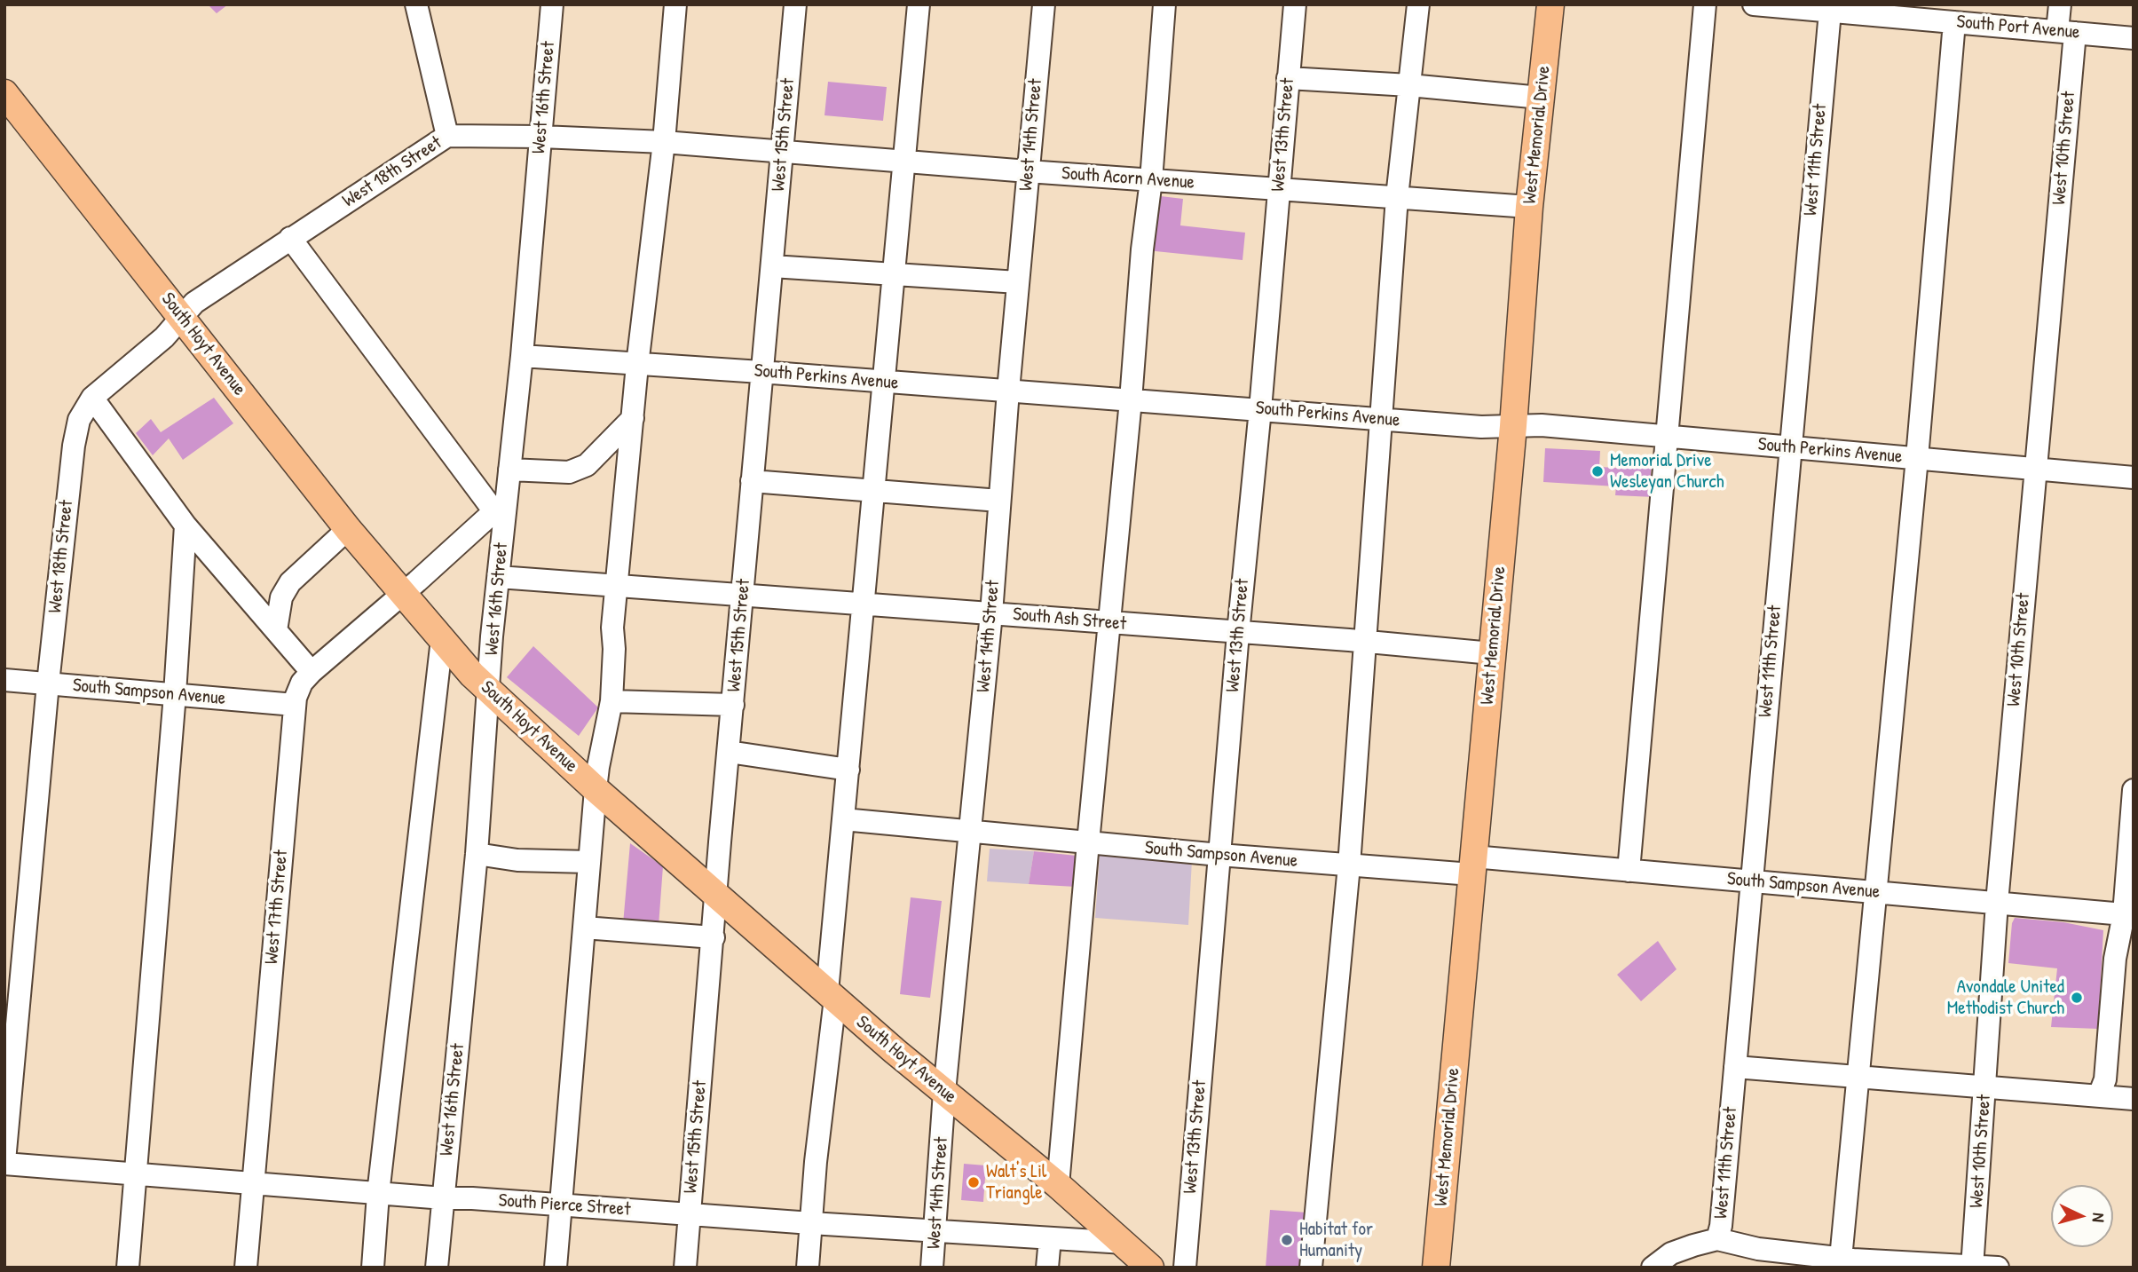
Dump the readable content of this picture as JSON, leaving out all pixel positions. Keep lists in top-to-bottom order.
{
  "streets": {
    "main road": ["West Memorial Drive", "South Hoyt Avenue"],
    "street": [
      "South Port Avenue",
      "West 16th Street",
      "West 15th Street",
      "West 14th Street",
      "West 13th Street",
      "West 10th Street",
      "West 11th Street",
      "West 18th Street",
      "South Acorn Avenue",
      "South Perkins Avenue",
      "South Ash Street",
      "South Sampson Avenue",
      "West 17th Street",
      "South Pierce Street"
    ]
  },
  "crossings": [
    ["South Port Avenue", "West 10th Street"],
    ["South Port Avenue", "West 11th Street"],
    ["West 16th Street", "South Acorn Avenue"],
    ["West 16th Street", "South Hoyt Avenue"],
    ["West 16th Street", "South Perkins Avenue"],
    ["West 16th Street", "South Ash Street"],
    ["West 16th Street", "West 17th Street"],
    ["West 16th Street", "South Pierce Street"],
    ["West 15th Street", "South Acorn Avenue"],
    ["West 15th Street", "South Hoyt Avenue"],
    ["West 15th Street", "South Perkins Avenue"],
    ["West 15th Street", "South Ash Street"],
    ["West 15th Street", "South Pierce Street"],
    ["West 14th Street", "South Acorn Avenue"],
    ["West 14th Street", "South Hoyt Avenue"],
    ["West 14th Street", "South Perkins Avenue"],
    ["West 14th Street", "South Ash Street"],
    ["West 14th Street", "South Sampson Avenue"],
    ["West 14th Street", "South Pierce Street"],
    ["West 13th Street", "South Acorn Avenue"],
    ["West 13th Street", "South Perkins Avenue"],
    ["West 13th Street", "South Ash Street"],
    ["West 13th Street", "South Sampson Avenue"],
    ["West Memorial Drive", "South Acorn Avenue"],
    ["West Memorial Drive", "South Perkins Avenue"],
    ["West Memorial Drive", "South Ash Street"],
    ["West Memorial Drive", "South Sampson Avenue"],
    ["West 10th Street", "South Perkins Avenue"],
    ["West 10th Street", "South Sampson Avenue"],
    ["West 11th Street", "South Perkins Avenue"],
    ["West 11th Street", "South Sampson Avenue"],
    ["West 18th Street", "South Acorn Avenue"],
    ["West 18th Street", "South Hoyt Avenue"],
    ["West 18th Street", "South Sampson Avenue"],
    ["West 18th Street", "South Pierce Street"],
    ["South Hoyt Avenue", "West 17th Street"],
    ["South Hoyt Avenue", "South Pierce Street"],
    ["South Sampson Avenue", "West 17th Street"],
    ["West 17th Street", "South Pierce Street"]
  ],
  "places": [
    "Memorial Drive Wesleyan Church",
    "Avondale United Methodist Church",
    "Walt's Lil Triangle",
    "Habitat for Humanity"
  ],
  "north": "right"
}
